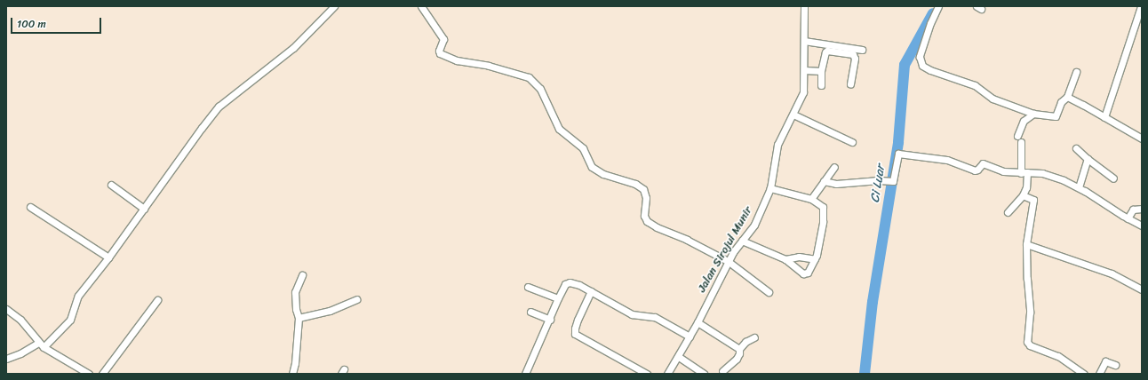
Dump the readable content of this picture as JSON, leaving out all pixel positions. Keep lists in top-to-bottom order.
{
  "streets": {
    "street": ["Jalan Sirojul Munir"]
  },
  "water": ["Ci Luar"],
  "scale_bar": "100 m"
}
